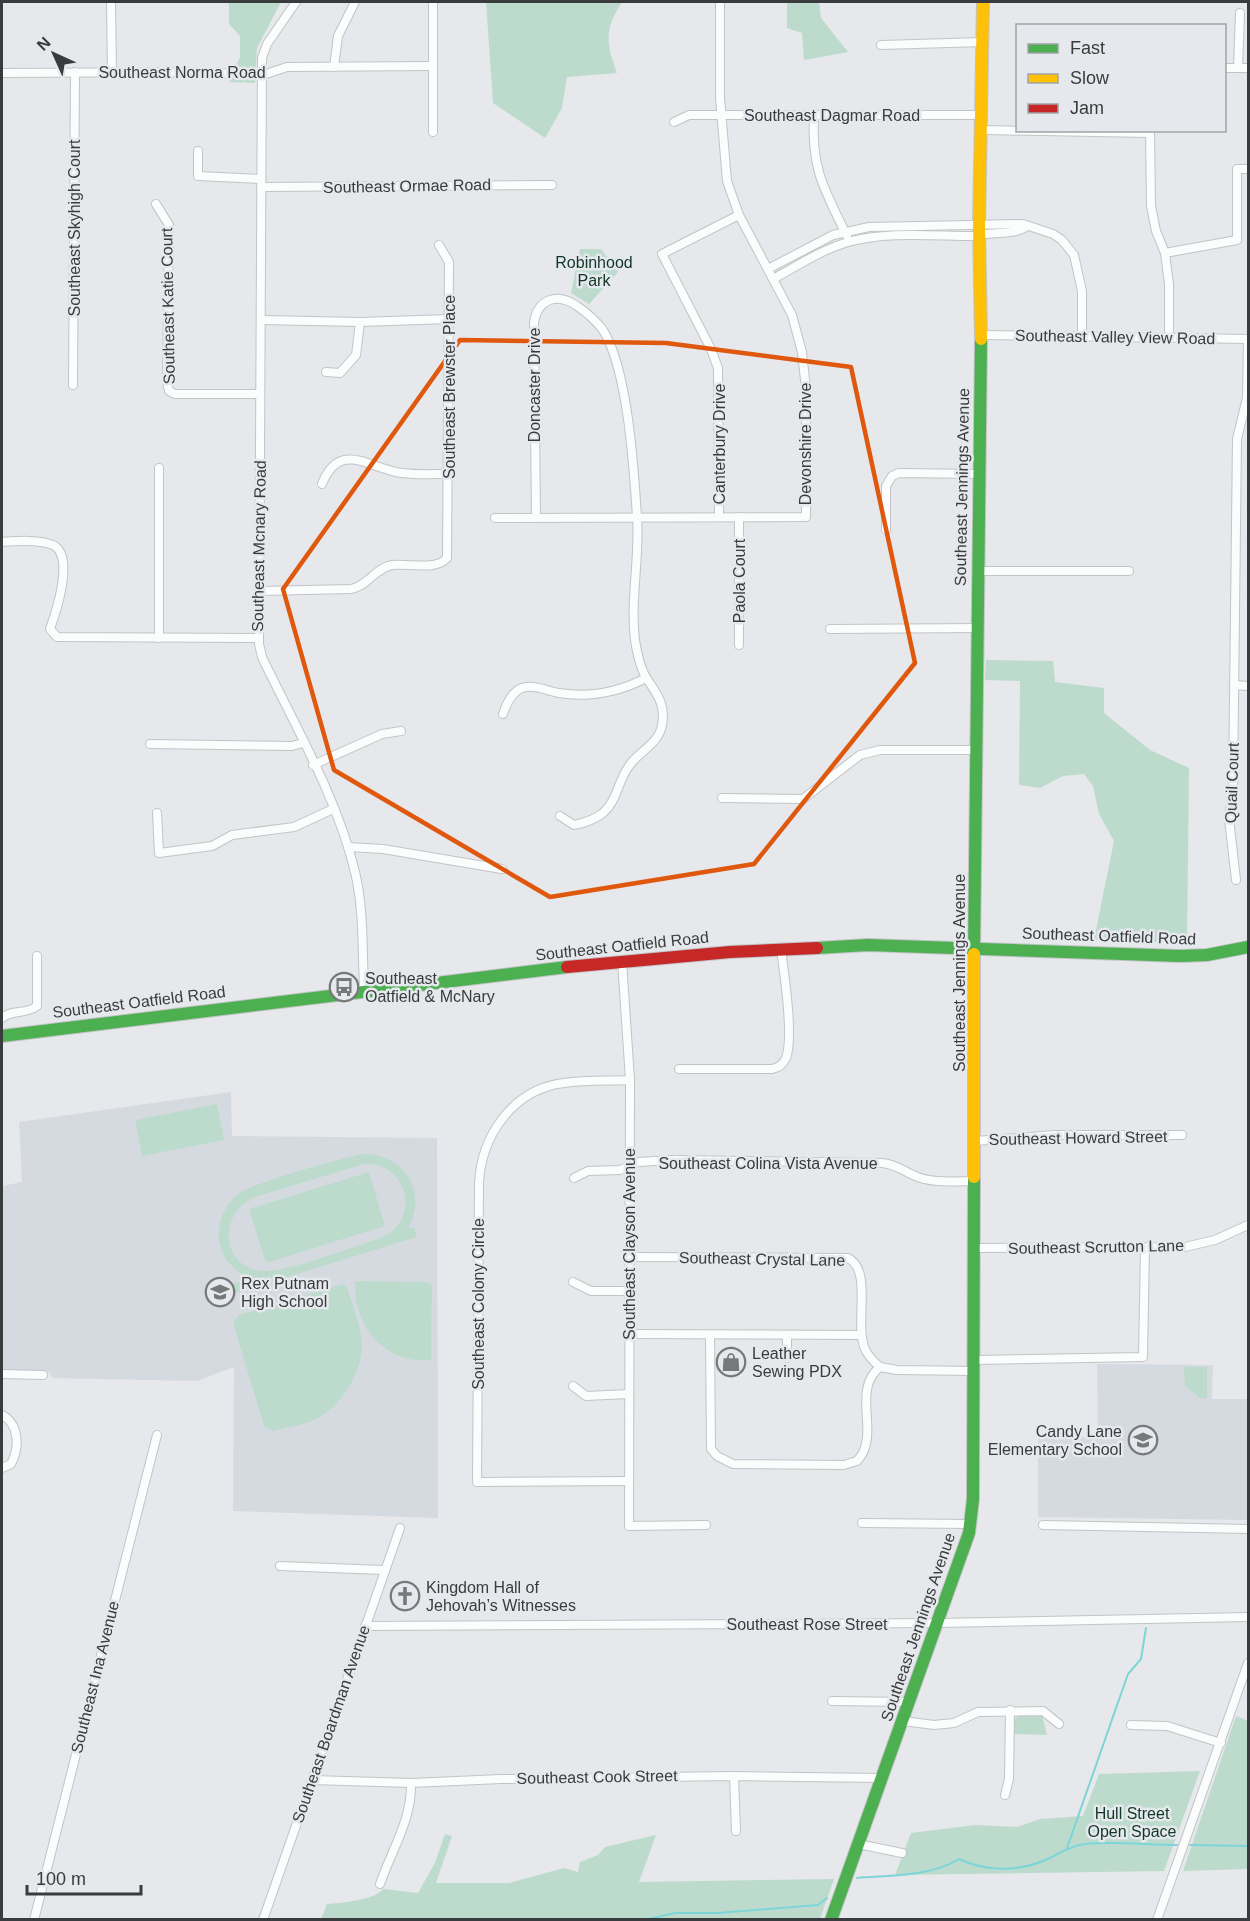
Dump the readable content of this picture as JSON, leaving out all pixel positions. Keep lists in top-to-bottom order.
{
  "streets": {
    "main road": ["Southeast Jennings Avenue", "Southeast Oatfield Road"],
    "street": [
      "Southeast Norma Road",
      "Southeast Dagmar Road",
      "Southeast Ormae Road",
      "Southeast Skyhigh Court",
      "Southeast Katie Court",
      "Southeast Valley View Road",
      "Doncaster Drive",
      "Southeast Brewster Place",
      "Canterbury Drive",
      "Devonshire Drive",
      "Southeast Mcnary Road",
      "Paola Court",
      "Quail Court",
      "Southeast Howard Street",
      "Southeast Colina Vista Avenue",
      "Southeast Clayson Avenue",
      "Southeast Scrutton Lane",
      "Southeast Crystal Lane",
      "Southeast Colony Circle",
      "Southeast Rose Street",
      "Southeast Ina Avenue",
      "Southeast Boardman Avenue",
      "Southeast Cook Street"
    ]
  },
  "crossings": [
    ["Southeast Norma Road", "Southeast Skyhigh Court"],
    ["Southeast Norma Road", "Southeast Mcnary Road"],
    ["Southeast Dagmar Road", "Devonshire Drive"],
    ["Southeast Dagmar Road", "Southeast Jennings Avenue"],
    ["Southeast Ormae Road", "Southeast Mcnary Road"],
    ["Southeast Katie Court", "Southeast Mcnary Road"],
    ["Southeast Valley View Road", "Southeast Jennings Avenue"],
    ["Southeast Valley View Road", "Quail Court"],
    ["Doncaster Drive", "Devonshire Drive"],
    ["Southeast Brewster Place", "Southeast Mcnary Road"],
    ["Canterbury Drive", "Devonshire Drive"],
    ["Devonshire Drive", "Paola Court"],
    ["Southeast Jennings Avenue", "Southeast Oatfield Road"],
    ["Southeast Jennings Avenue", "Southeast Howard Street"],
    ["Southeast Jennings Avenue", "Southeast Colina Vista Avenue"],
    ["Southeast Jennings Avenue", "Southeast Scrutton Lane"],
    ["Southeast Jennings Avenue", "Southeast Rose Street"],
    ["Southeast Jennings Avenue", "Southeast Cook Street"],
    ["Southeast Mcnary Road", "Southeast Oatfield Road"],
    ["Southeast Oatfield Road", "Southeast Clayson Avenue"],
    ["Southeast Colina Vista Avenue", "Southeast Clayson Avenue"],
    ["Southeast Clayson Avenue", "Southeast Crystal Lane"],
    ["Southeast Clayson Avenue", "Southeast Colony Circle"],
    ["Southeast Rose Street", "Southeast Boardman Avenue"],
    ["Southeast Boardman Avenue", "Southeast Cook Street"]
  ],
  "parks": ["Robinhood Park", "Hull Street Open Space"],
  "places": {
    "bus stop": ["Southeast Oatfield & McNary"],
    "school or university": ["Rex Putnam High School", "Candy Lane Elementary School"],
    "shop": ["Leather Sewing PDX"],
    "church": ["Kingdom Hall of Jehovah’s Witnesses"]
  },
  "legend": ["Fast", "Slow", "Jam"],
  "scale_bar": "100 m",
  "north": "top left"
}
